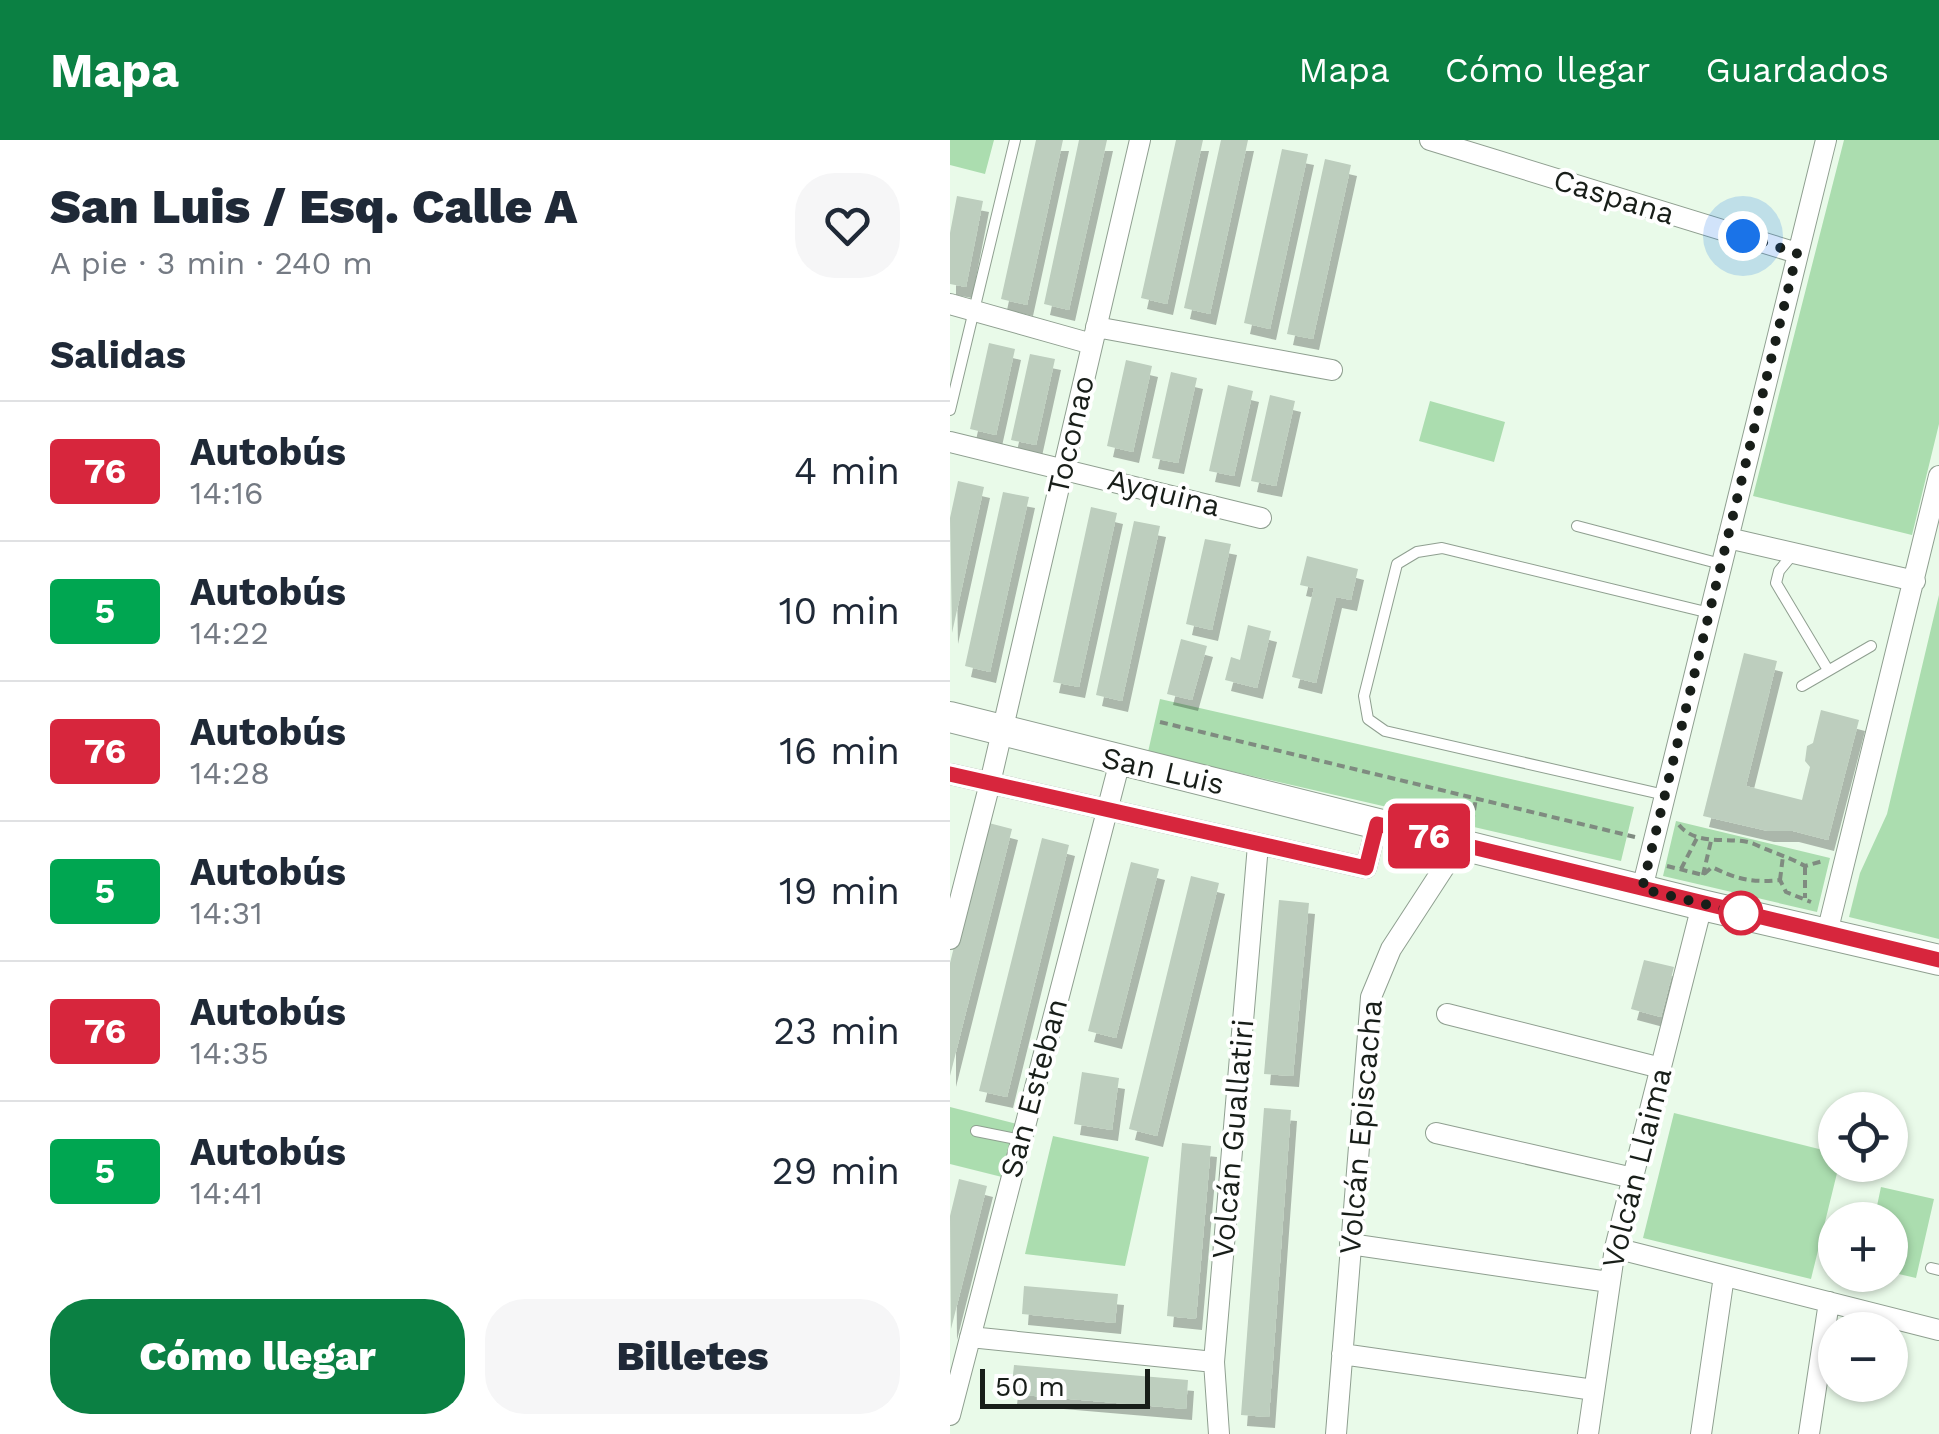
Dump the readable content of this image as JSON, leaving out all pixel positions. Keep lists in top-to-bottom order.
{
  "streets": {
    "street": [
      "Caspana",
      "Toconao",
      "Ayquina",
      "San Luis",
      "San Esteban",
      "Volcán Episcacha",
      "Volcán Guallatiri",
      "Volcán Llaima"
    ]
  },
  "crossings": [
    ["Toconao", "Ayquina"],
    ["Toconao", "San Luis"],
    ["San Luis", "San Esteban"],
    ["San Luis", "Volcán Episcacha"],
    ["San Luis", "Volcán Guallatiri"],
    ["San Luis", "Volcán Llaima"]
  ],
  "lines": ["bus line 76"],
  "scale_bar": "50 m",
  "page": {
    "header": "Mapa",
    "nav": ["Mapa", "Cómo llegar", "Guardados"],
    "heading": [
      ["San Luis / Esq. Calle A", "A pie · 3 min · 240 m"],
      "Salidas"
    ],
    "on_map": "76",
    "list": [
      {
        "mark": "76",
        "name": "Autobús",
        "note": "14:16",
        "value": "4 min"
      },
      {
        "mark": "5",
        "name": "Autobús",
        "note": "14:22",
        "value": "10 min"
      },
      {
        "mark": "76",
        "name": "Autobús",
        "note": "14:28",
        "value": "16 min"
      },
      {
        "mark": "5",
        "name": "Autobús",
        "note": "14:31",
        "value": "19 min"
      },
      {
        "mark": "76",
        "name": "Autobús",
        "note": "14:35",
        "value": "23 min"
      },
      {
        "mark": "5",
        "name": "Autobús",
        "note": "14:41",
        "value": "29 min"
      }
    ],
    "map_buttons": ["+", "−"],
    "buttons": ["Cómo llegar", "Billetes"],
    "scale": "50 m"
  }
}
